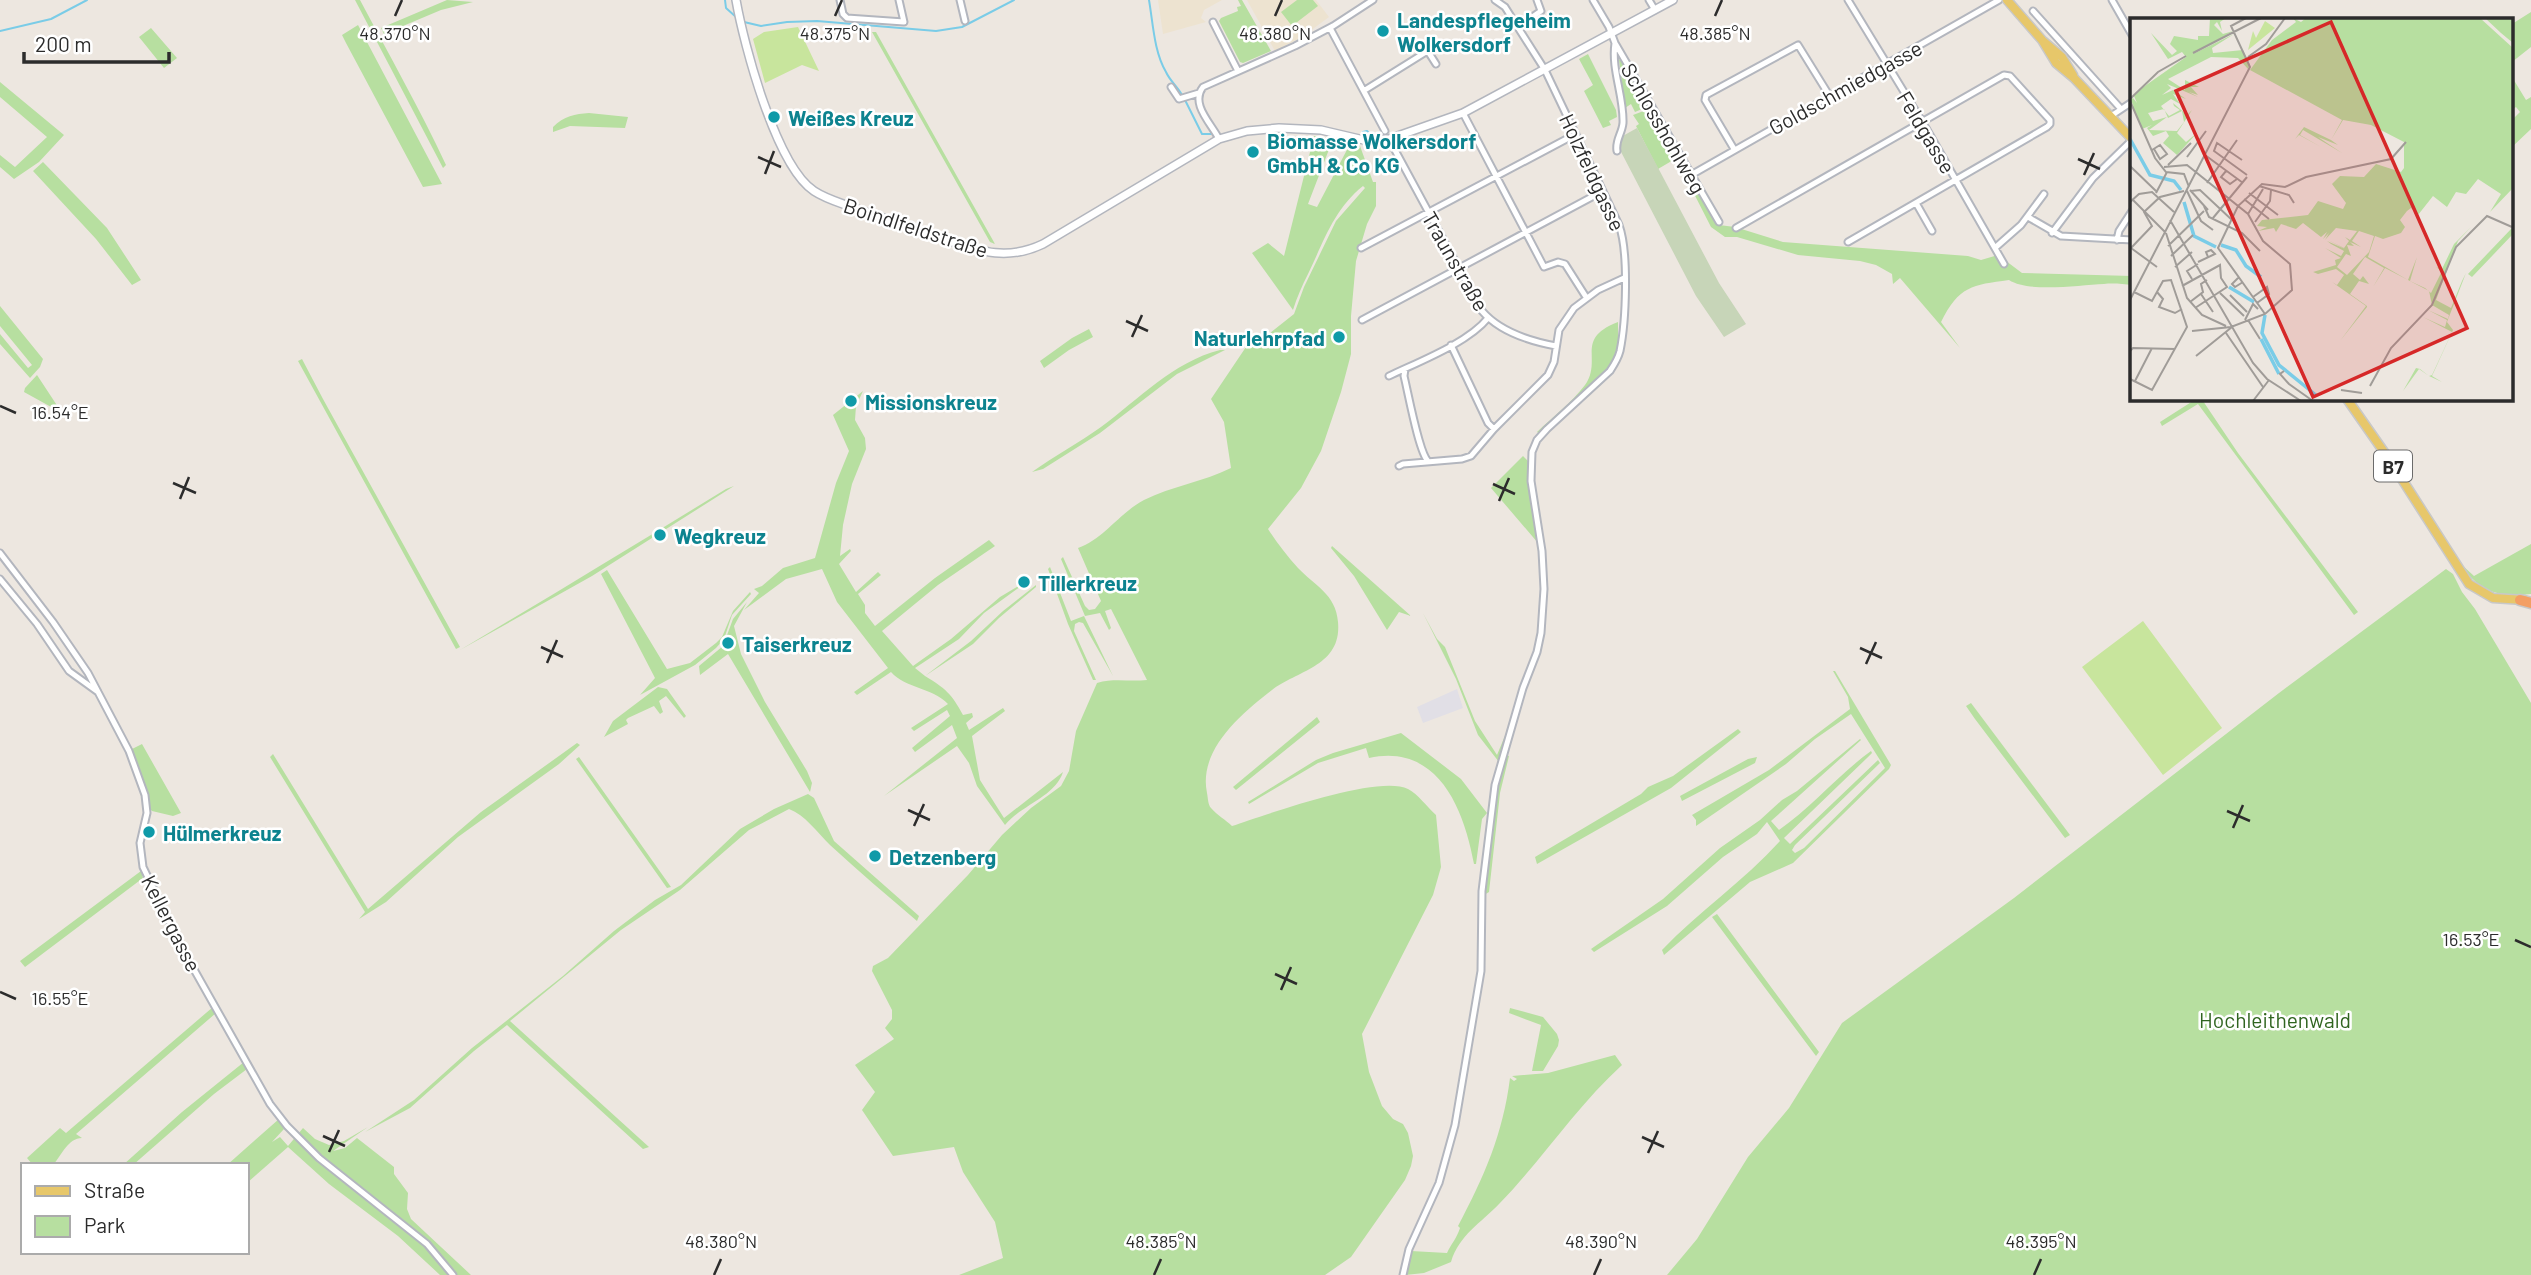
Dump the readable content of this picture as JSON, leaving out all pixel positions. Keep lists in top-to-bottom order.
{
  "streets": {
    "main road": ["B7"],
    "street": [
      "Goldschmiedgasse",
      "Schlosshohlweg",
      "Feldgasse",
      "Holzfeldgasse",
      "Boindlfeldstraße",
      "Traunstraße",
      "Kellergasse"
    ]
  },
  "crossings": [
    ["Goldschmiedgasse", "Schlosshohlweg"],
    ["Goldschmiedgasse", "Feldgasse"],
    ["Boindlfeldstraße", "Traunstraße"]
  ],
  "parks": ["Hochleithenwald"],
  "places": [
    "Landespflegeheim Wolkersdorf",
    "Weißes Kreuz",
    "Biomasse Wolkersdorf GmbH & Co KG",
    "Naturlehrpfad",
    "Missionskreuz",
    "Wegkreuz",
    "Tillerkreuz",
    "Taiserkreuz",
    "Hülmerkreuz",
    "Detzenberg"
  ],
  "legend": ["Straße", "Park"],
  "scale_bar": "200 m",
  "coordinates": [
    "48.370°N",
    "48.375°N",
    "48.380°N",
    "48.385°N",
    "16.54°E",
    "16.53°E",
    "16.55°E",
    "48.390°N",
    "48.395°N"
  ]
}
